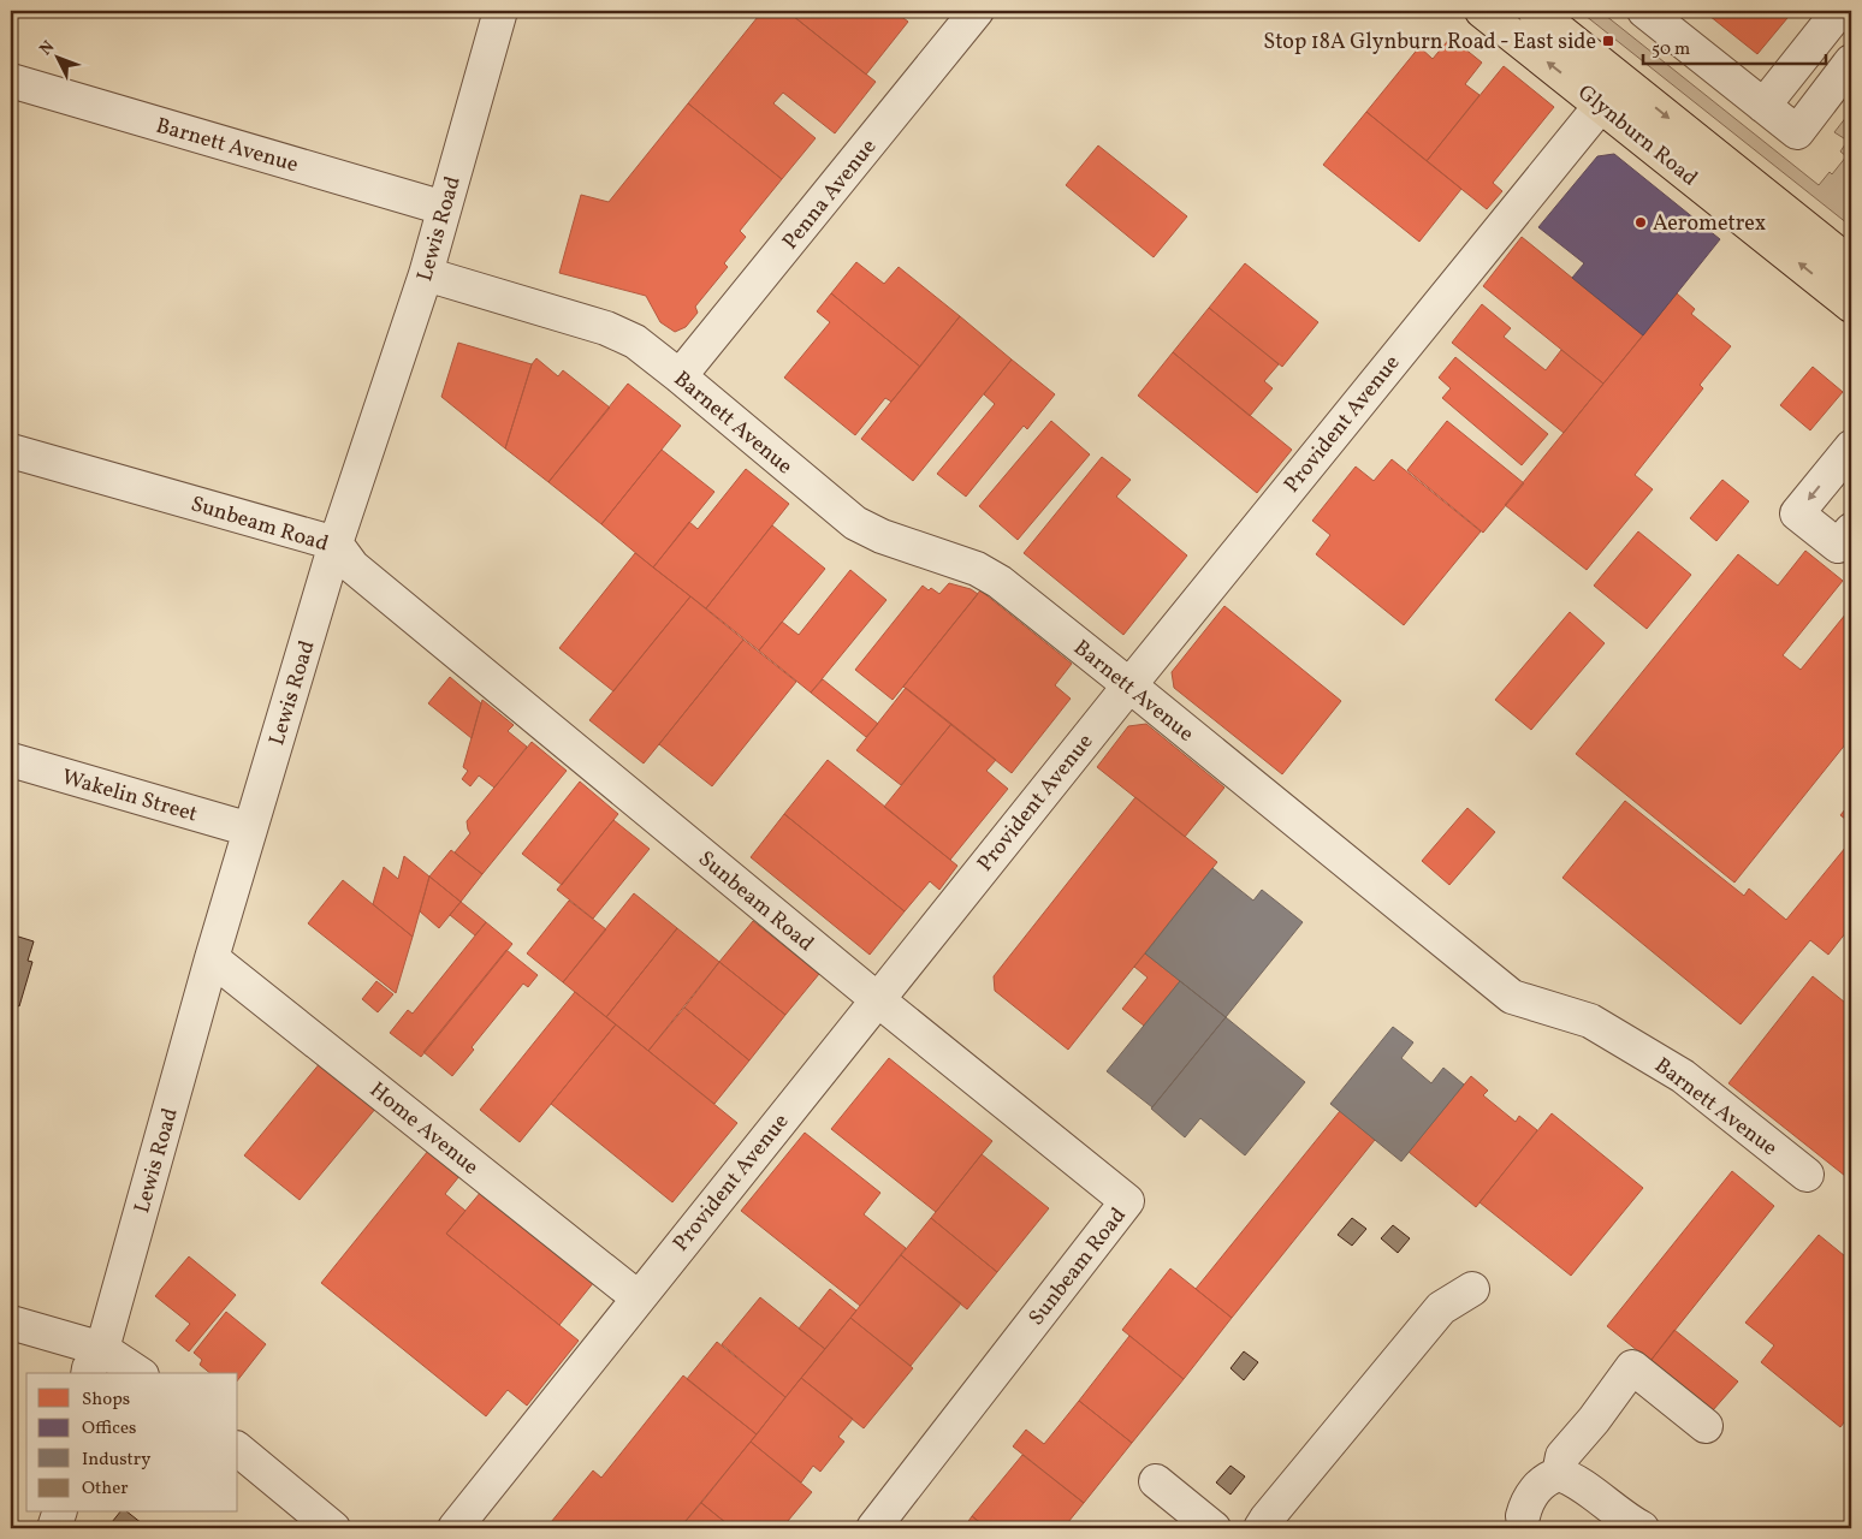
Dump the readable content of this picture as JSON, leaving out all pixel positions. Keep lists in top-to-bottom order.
{
  "streets": {
    "main road": ["Glynburn Road"],
    "street": [
      "Barnett Avenue",
      "Penna Avenue",
      "Lewis Road",
      "Provident Avenue",
      "Sunbeam Road",
      "Wakelin Street",
      "Home Avenue"
    ]
  },
  "crossings": [
    ["Glynburn Road", "Provident Avenue"],
    ["Barnett Avenue", "Penna Avenue"],
    ["Barnett Avenue", "Lewis Road"],
    ["Barnett Avenue", "Provident Avenue"],
    ["Lewis Road", "Sunbeam Road"],
    ["Lewis Road", "Wakelin Street"],
    ["Lewis Road", "Home Avenue"],
    ["Provident Avenue", "Sunbeam Road"],
    ["Provident Avenue", "Home Avenue"]
  ],
  "places": {
    "transit": ["Stop 18A Glynburn Road - East side"],
    "other": ["Aerometrex"]
  },
  "legend": [
    "Shops",
    "Offices",
    "Industry",
    "Other"
  ],
  "scale_bar": "50 m",
  "north": "top left"
}
